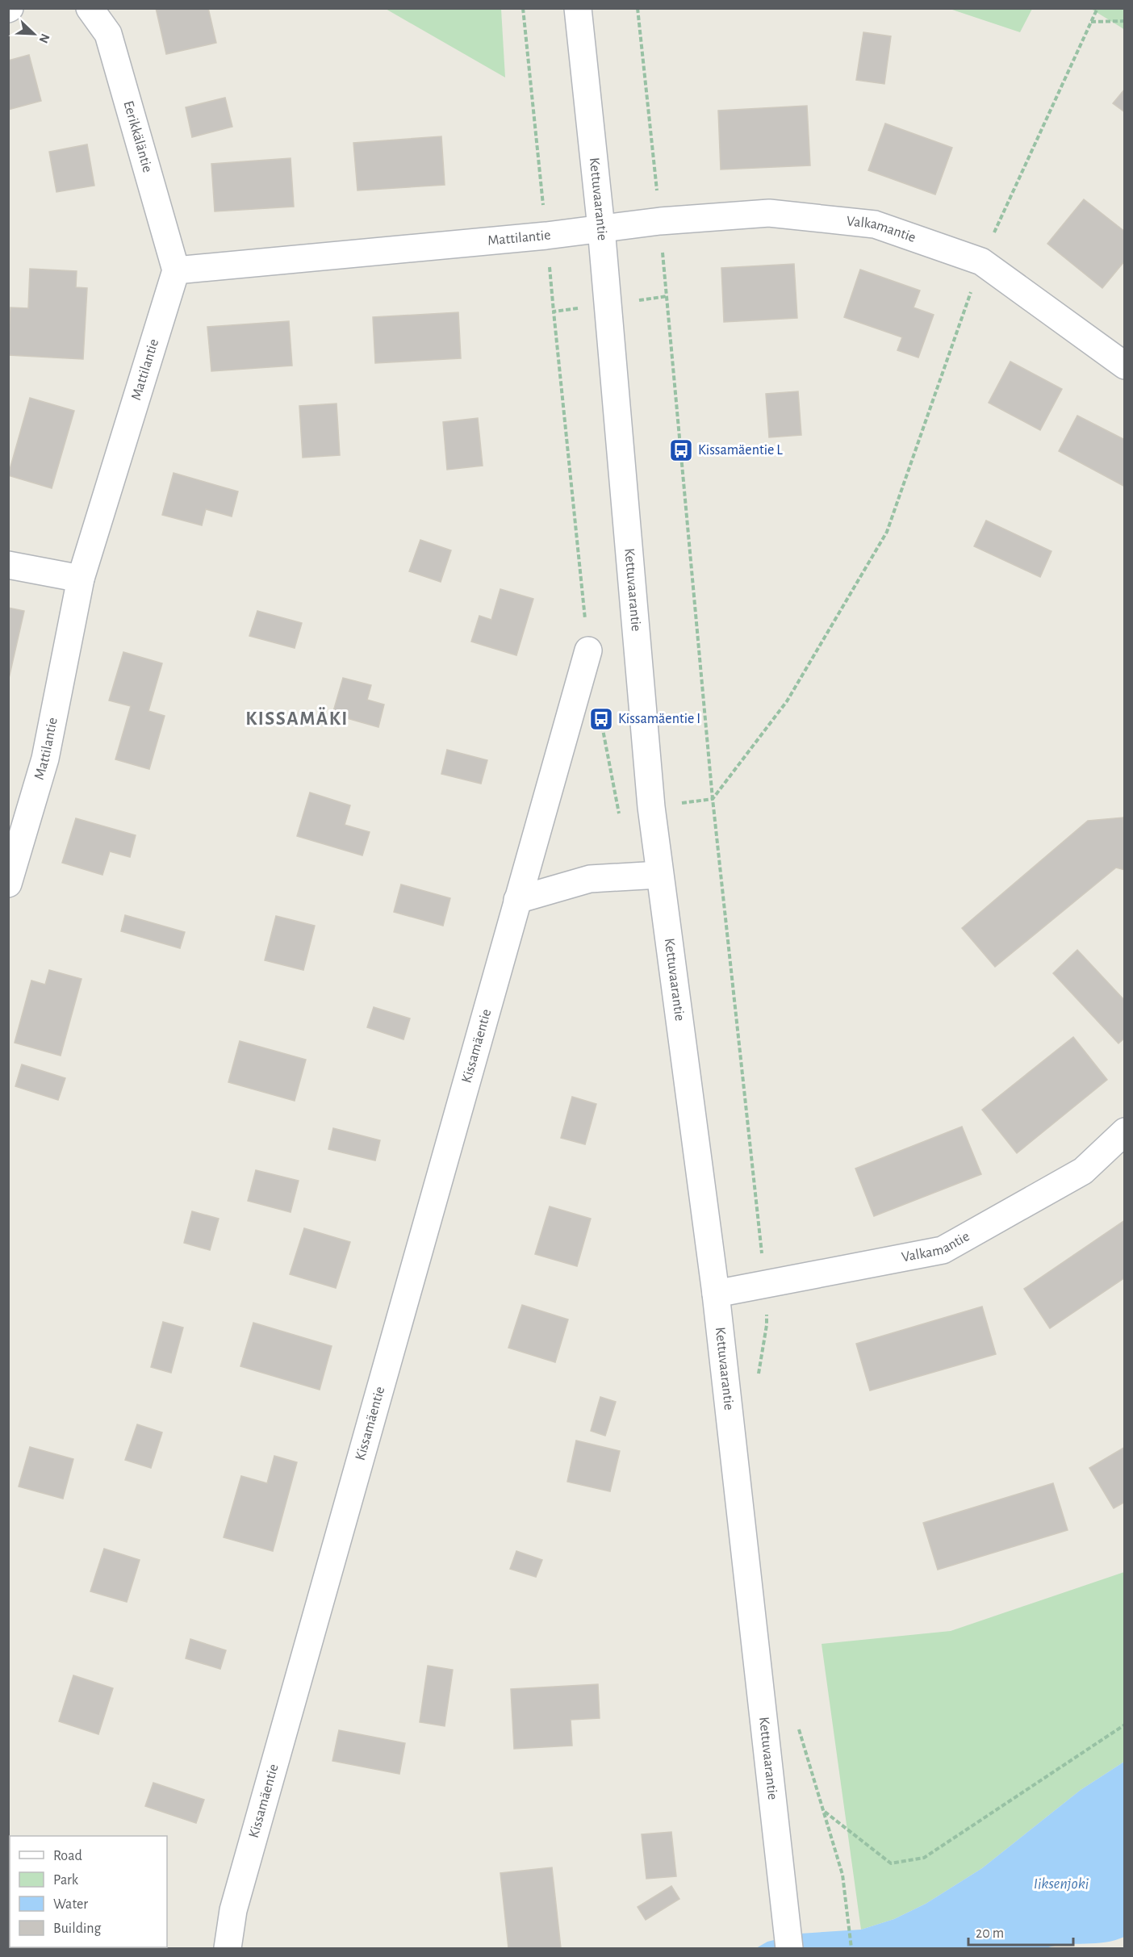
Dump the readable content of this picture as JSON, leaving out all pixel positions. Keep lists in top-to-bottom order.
{
  "streets": {
    "street": [
      "Eerikkäläntie",
      "Kettuvaarantie",
      "Valkamantie",
      "Mattilantie",
      "Kissamäentie"
    ]
  },
  "crossings": [
    ["Eerikkäläntie", "Mattilantie"],
    ["Kettuvaarantie", "Valkamantie"],
    ["Kettuvaarantie", "Mattilantie"],
    ["Valkamantie", "Mattilantie"]
  ],
  "districts": ["KISSAMÄKI"],
  "water": ["Iiksenjoki"],
  "places": {
    "bus stop": ["Kissamäentie L", "Kissamäentie I"]
  },
  "legend": [
    "Road",
    "Park",
    "Water",
    "Building"
  ],
  "scale_bar": "20 m",
  "north": "bottom right"
}
